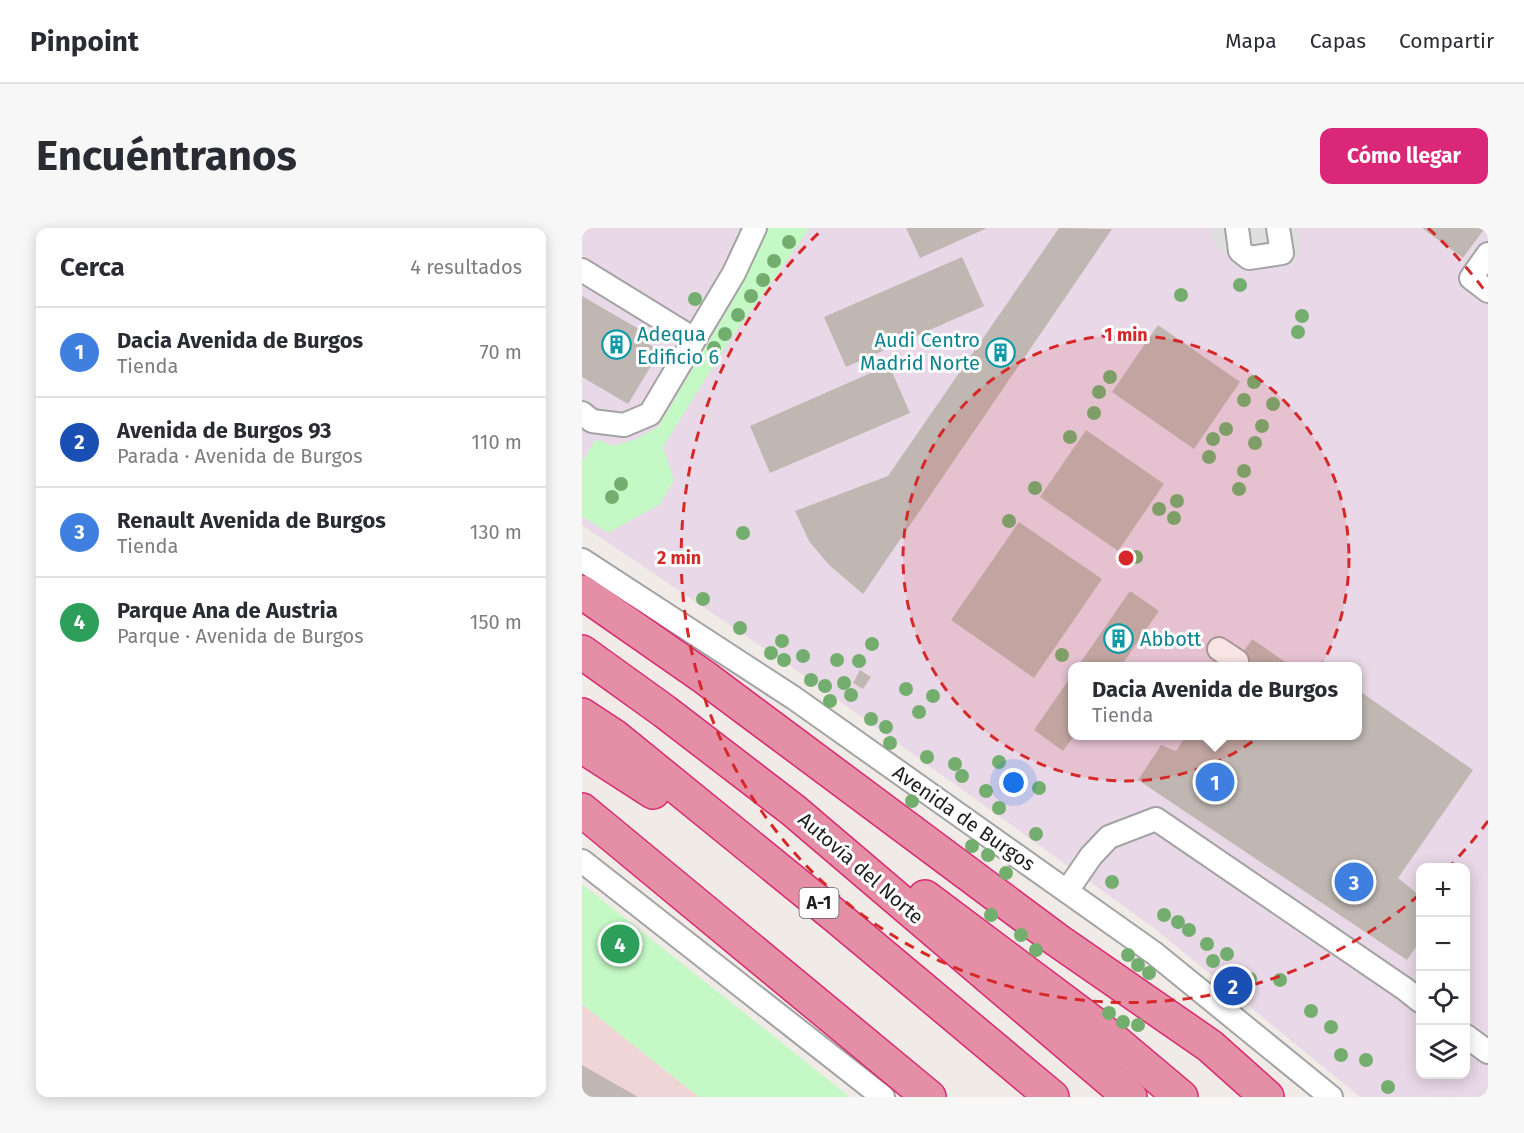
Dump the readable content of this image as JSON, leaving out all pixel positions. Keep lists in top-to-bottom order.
{
  "streets": {
    "highway": ["Autovía del Norte", "A-1"],
    "street": ["Avenida de Burgos"]
  },
  "places": {
    "building": ["Adequa Edificio 6", "Audi Centro Madrid Norte", "Abbott"]
  },
  "page": {
    "header": "Pinpoint",
    "nav": ["Mapa", "Capas", "Compartir"],
    "buttons": "Cómo llegar",
    "title": "Encuéntranos",
    "heading": ["Cerca", "4 resultados"],
    "list": [
      {
        "mark": "1",
        "name": "Dacia Avenida de Burgos",
        "note": "Tienda",
        "value": "70 m"
      },
      {
        "mark": "2",
        "name": "Avenida de Burgos 93",
        "note": "Parada · Avenida de Burgos",
        "value": "110 m"
      },
      {
        "mark": "3",
        "name": "Renault Avenida de Burgos",
        "note": "Tienda",
        "value": "130 m"
      },
      {
        "mark": "4",
        "name": "Parque Ana de Austria",
        "note": "Parque · Avenida de Burgos",
        "value": "150 m"
      }
    ],
    "popup": ["Dacia Avenida de Burgos", "Tienda"],
    "pins": [
      "1",
      "3",
      "4",
      "2"
    ],
    "map_buttons": ["+", "−"]
  },
  "rings": ["1 min", "2 min"]
}
